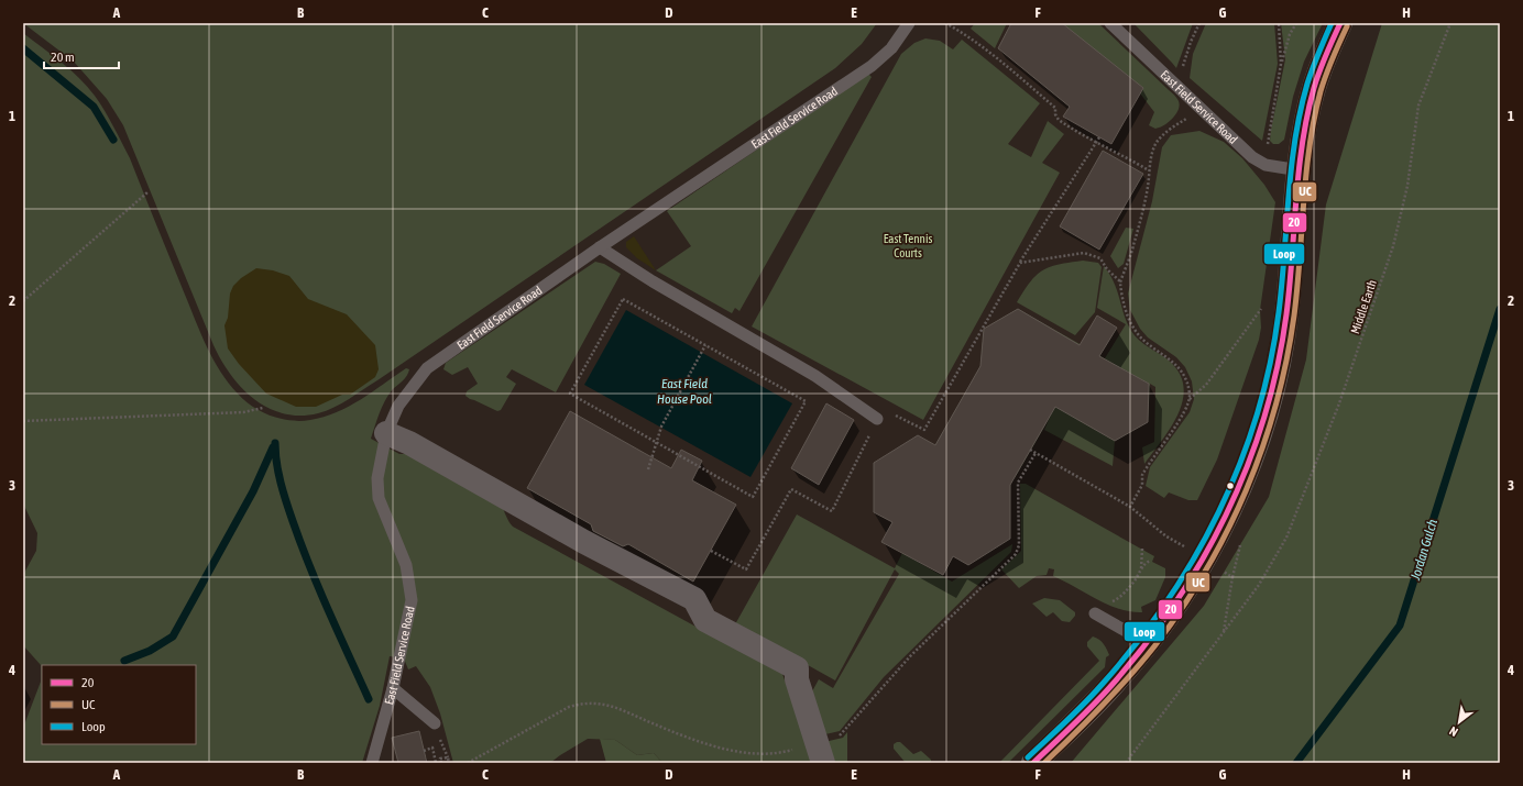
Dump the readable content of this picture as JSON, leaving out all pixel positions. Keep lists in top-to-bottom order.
{
  "streets": {
    "lane": ["East Field Service Road"],
    "path": ["Middle Earth"]
  },
  "water": ["East Field House Pool", "Jordan Gulch"],
  "parks": ["East Tennis Courts"],
  "lines": ["transit line 20", "transit line Loop", "transit line UC"],
  "legend": ["20", "UC", "Loop"],
  "scale_bar": "20 m",
  "north": "bottom left",
  "grid": {
    "columns": [
      "A",
      "B",
      "C",
      "D",
      "E",
      "F",
      "G",
      "H"
    ],
    "rows": [
      "1",
      "2",
      "3",
      "4"
    ]
  }
}
